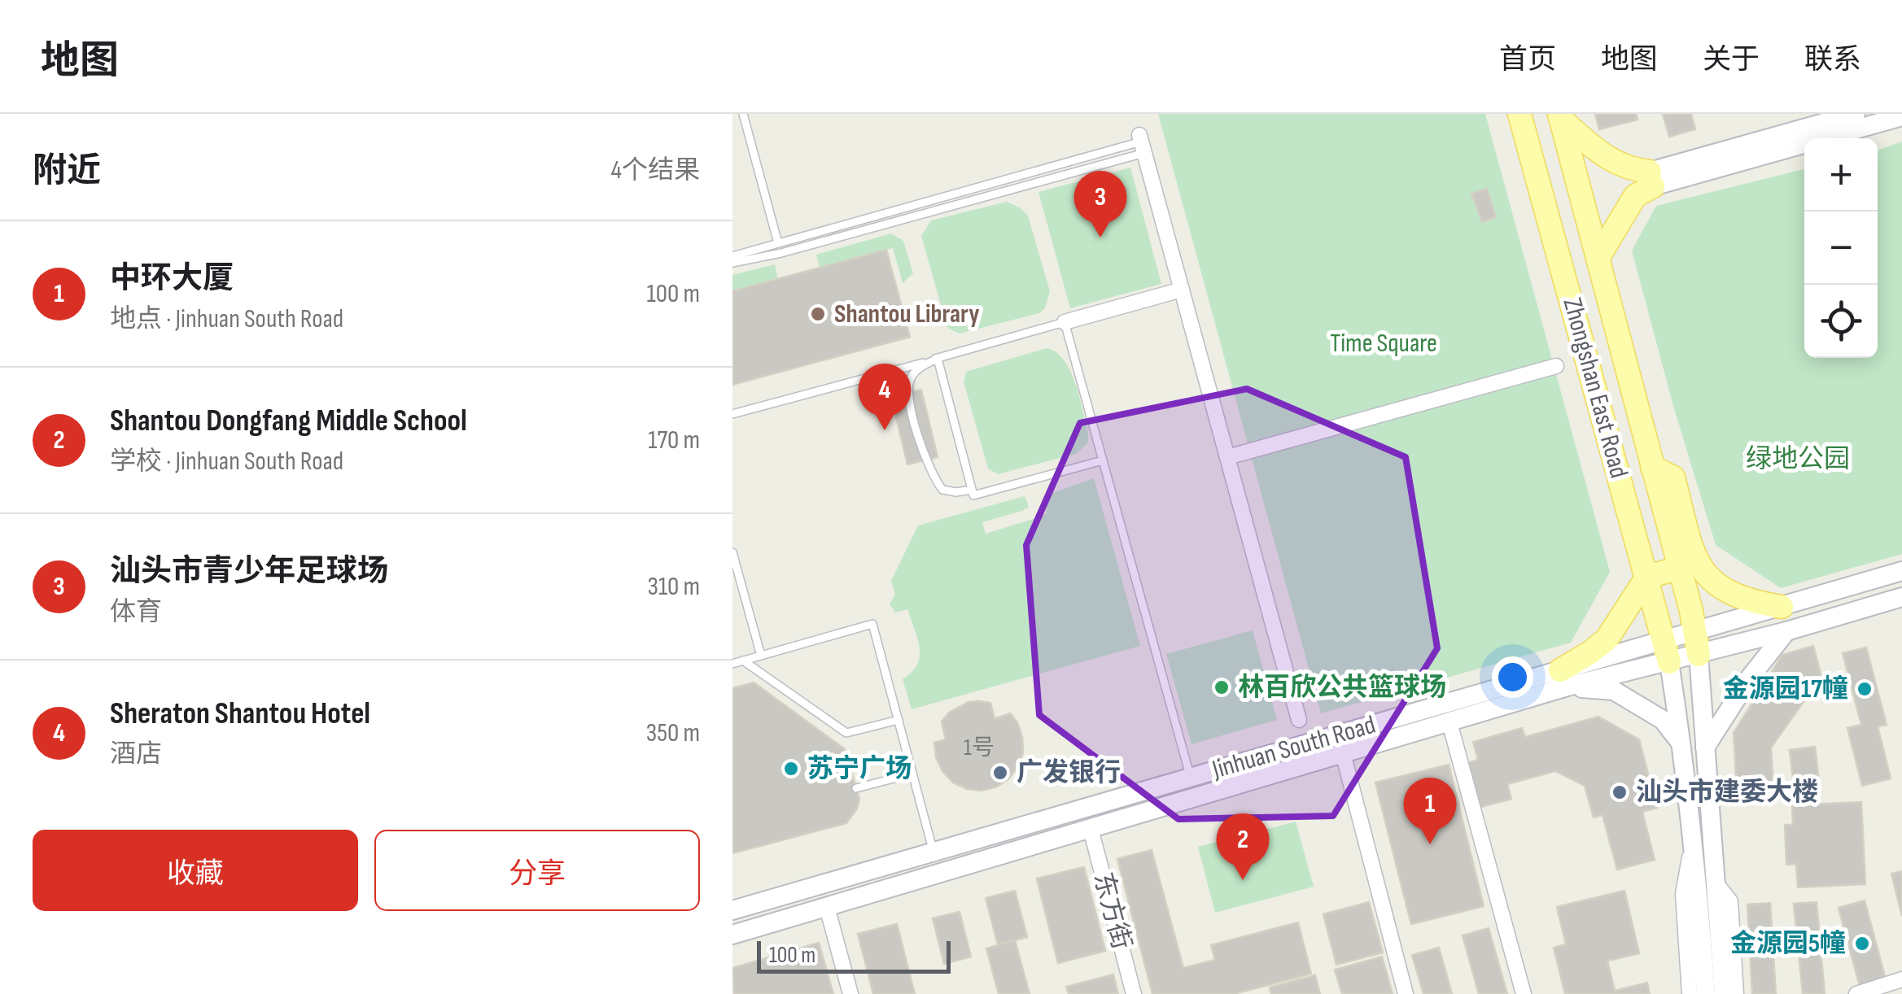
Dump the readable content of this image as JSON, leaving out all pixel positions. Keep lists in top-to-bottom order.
{
  "streets": {
    "main road": ["Zhongshan East Road", "Jinhuan South Road"],
    "street": ["东方街"]
  },
  "crossings": [
    ["Zhongshan East Road", "Jinhuan South Road"],
    ["Jinhuan South Road", "东方街"]
  ],
  "parks": ["Time Square", "绿地公园"],
  "places": [
    "Shantou Library",
    "林百欣公共篮球场",
    "金源园17幢",
    "苏宁广场",
    "广发银行",
    "汕头市建委大楼",
    "金源园5幢"
  ],
  "house_numbers": ["1号"],
  "scale_bar": "100 m",
  "page": {
    "header": "地图",
    "nav": [
      "首页",
      "地图",
      "关于",
      "联系"
    ],
    "heading": ["附近", "4个结果"],
    "map_buttons": ["+", "−"],
    "pins": [
      "3",
      "4",
      "1",
      "2"
    ],
    "list": [
      {
        "mark": "1",
        "name": "中环大厦",
        "note": "地点 · Jinhuan South Road",
        "value": "100 m"
      },
      {
        "mark": "2",
        "name": "Shantou Dongfang Middle School",
        "note": "学校 · Jinhuan South Road",
        "value": "170 m"
      },
      {
        "mark": "3",
        "name": "汕头市青少年足球场",
        "note": "体育",
        "value": "310 m"
      },
      {
        "mark": "4",
        "name": "Sheraton Shantou Hotel",
        "note": "酒店",
        "value": "350 m"
      }
    ],
    "buttons": ["收藏", "分享"],
    "scale": "100 m"
  }
}
